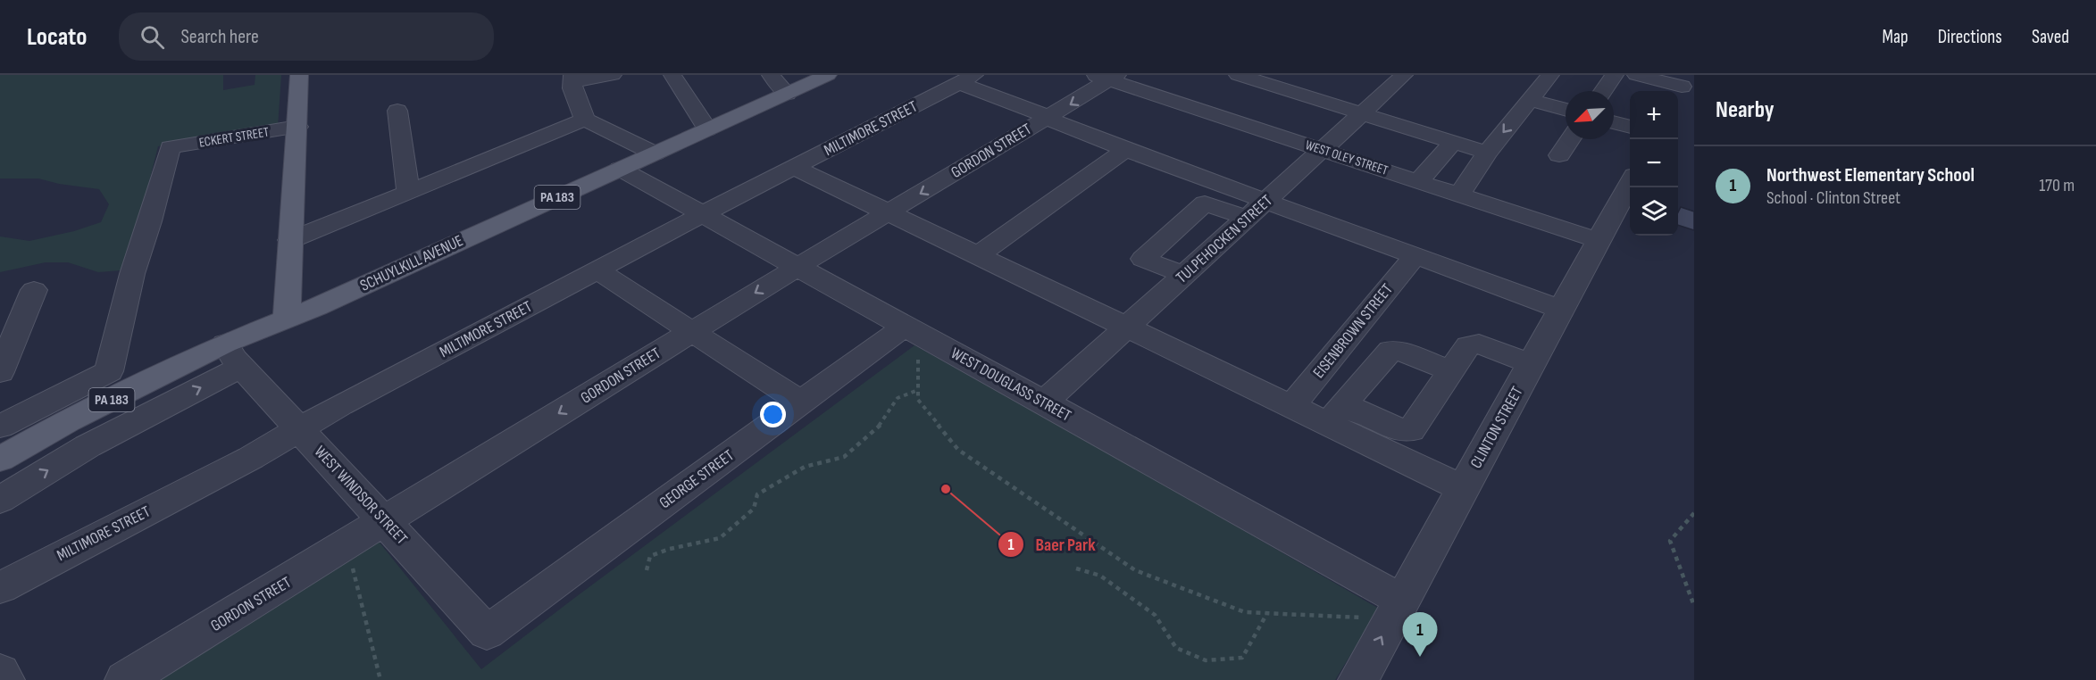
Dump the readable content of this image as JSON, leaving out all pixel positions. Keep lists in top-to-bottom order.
{
  "streets": {
    "main road": ["PA 183", "SCHUYLKILL AVENUE"],
    "street": [
      "MILTIMORE STREET",
      "ECKERT STREET",
      "GORDON STREET",
      "WEST OLEY STREET",
      "TULPEHOCKEN STREET",
      "EISENBROWN STREET",
      "WEST DOUGLASS STREET",
      "CLINTON STREET",
      "GEORGE STREET",
      "WEST WINDSOR STREET"
    ]
  },
  "crossings": [
    ["MILTIMORE STREET", "WEST DOUGLASS STREET"],
    ["MILTIMORE STREET", "WEST WINDSOR STREET"],
    ["GORDON STREET", "WEST OLEY STREET"],
    ["GORDON STREET", "WEST DOUGLASS STREET"],
    ["GORDON STREET", "WEST WINDSOR STREET"],
    ["WEST OLEY STREET", "TULPEHOCKEN STREET"],
    ["WEST OLEY STREET", "CLINTON STREET"],
    ["TULPEHOCKEN STREET", "WEST DOUGLASS STREET"],
    ["SCHUYLKILL AVENUE", "WEST DOUGLASS STREET"],
    ["SCHUYLKILL AVENUE", "WEST WINDSOR STREET"],
    ["WEST DOUGLASS STREET", "CLINTON STREET"],
    ["WEST DOUGLASS STREET", "GEORGE STREET"],
    ["GEORGE STREET", "WEST WINDSOR STREET"]
  ],
  "places": ["Baer Park"],
  "north": "bottom left",
  "page": {
    "header": "Locato",
    "search": "Search here",
    "nav": ["Map", "Directions", "Saved"],
    "heading": "Nearby",
    "map_buttons": ["+", "−"],
    "list": [
      {
        "mark": "1",
        "name": "Northwest Elementary School",
        "note": "School · Clinton Street",
        "value": "170 m"
      }
    ],
    "pins": "1"
  }
}
